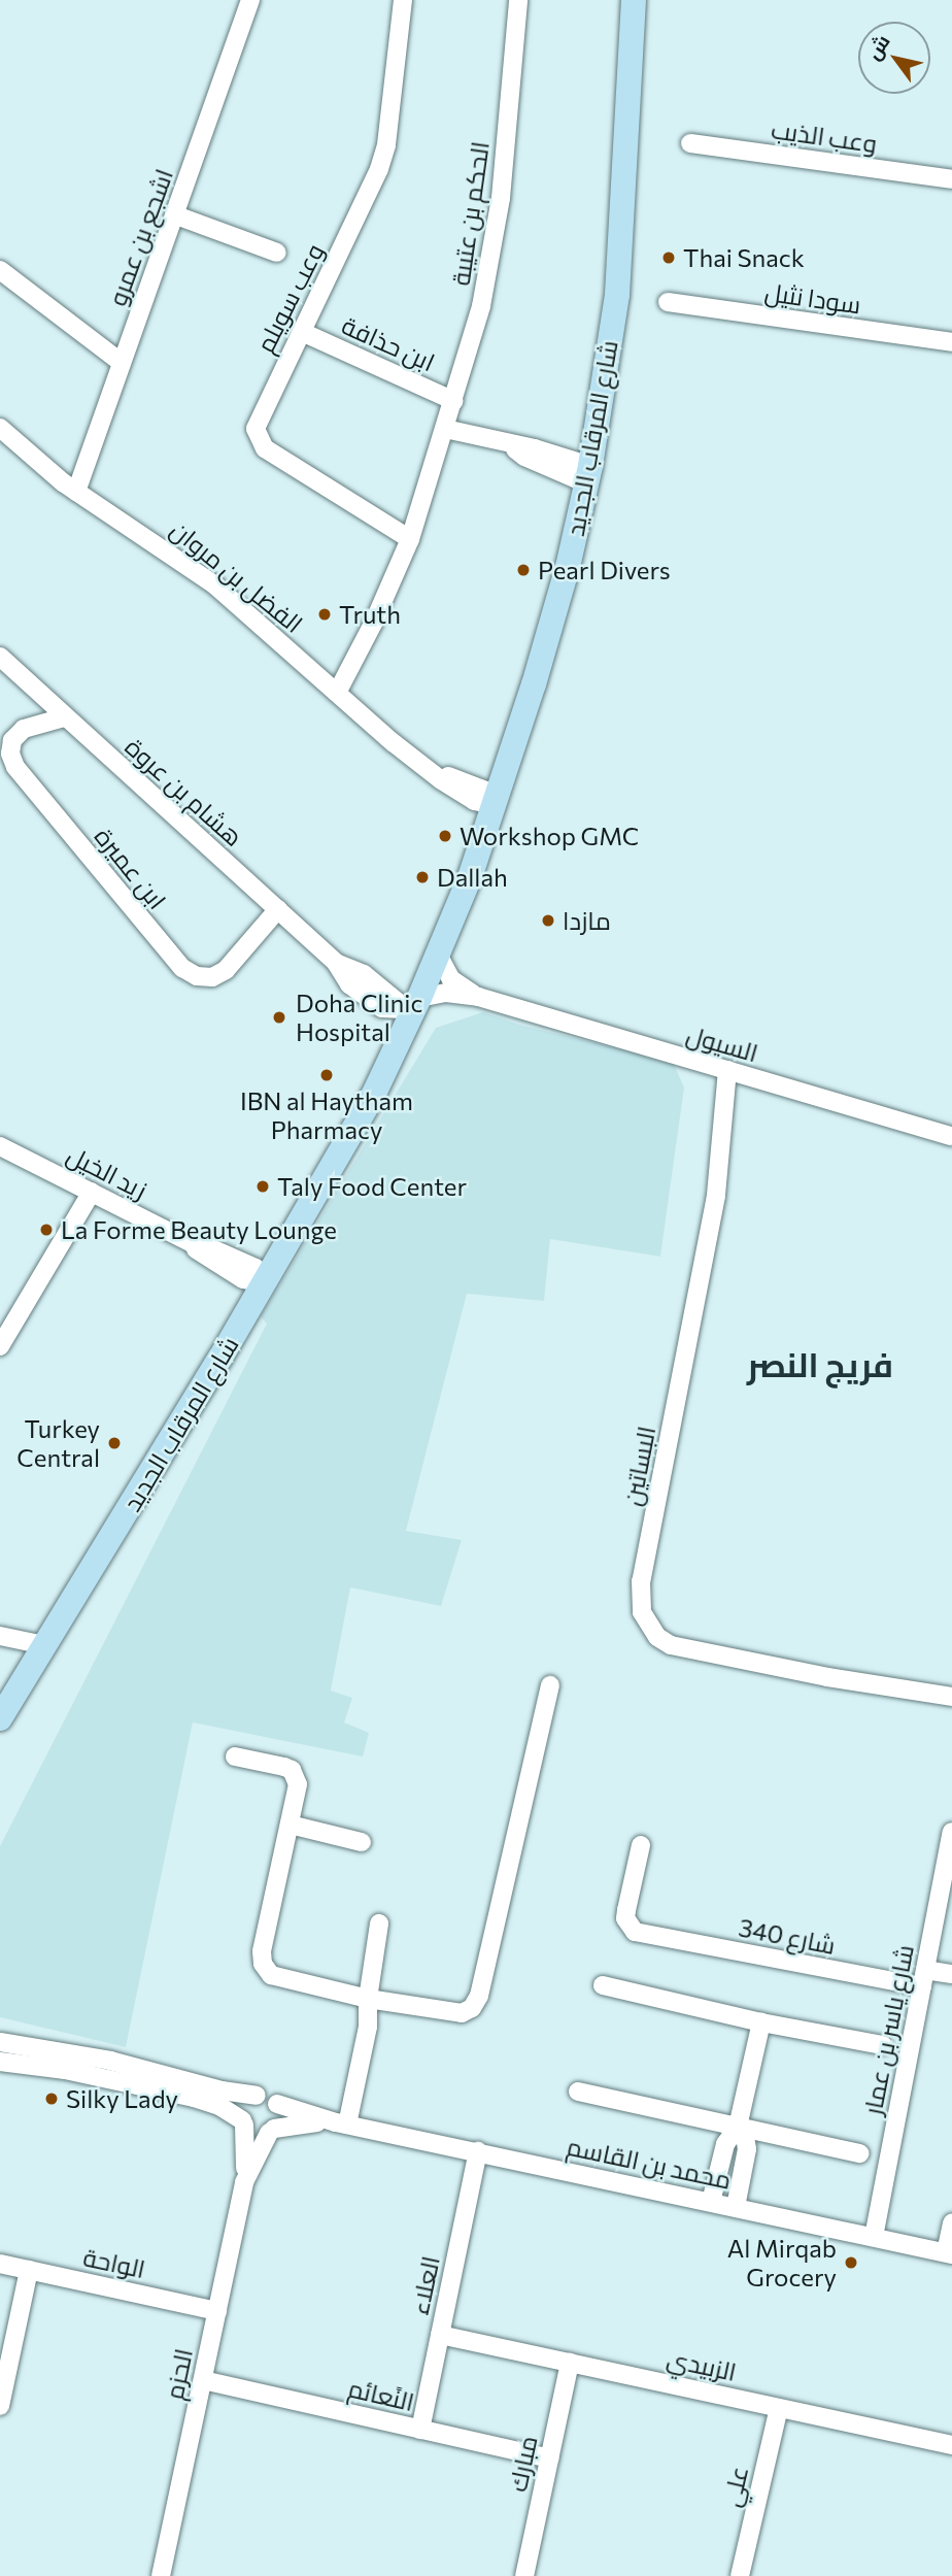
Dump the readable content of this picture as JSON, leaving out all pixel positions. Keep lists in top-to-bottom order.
{
  "streets": {
    "street": [
      "وعب الذيب",
      "الحكم بن عتيبة",
      "اشجع بن عمرو",
      "وعب سويلم",
      "سودا نثيل",
      "ابن حذافة",
      "شارع المرقاب الجديد",
      "الفضل بن مروان",
      "هشام بن عروة",
      "ابن عميرة",
      "السيول",
      "زيد الخيل",
      "البساتين",
      "شارع 340",
      "شارع ياسر بن عمار",
      "محمد بن القاسم",
      "الواحة",
      "العلاء",
      "الزبيدي",
      "الحزم",
      "النًعائم",
      "مبارك",
      "علي"
    ]
  },
  "crossings": [
    ["الحكم بن عتيبة", "وعب سويلم"],
    ["الحكم بن عتيبة", "ابن حذافة"],
    ["الحكم بن عتيبة", "الفضل بن مروان"],
    ["اشجع بن عمرو", "الفضل بن مروان"],
    ["وعب سويلم", "ابن حذافة"],
    ["شارع المرقاب الجديد", "الفضل بن مروان"],
    ["شارع المرقاب الجديد", "هشام بن عروة"],
    ["شارع المرقاب الجديد", "السيول"],
    ["شارع المرقاب الجديد", "زيد الخيل"],
    ["هشام بن عروة", "ابن عميرة"],
    ["هشام بن عروة", "السيول"],
    ["السيول", "البساتين"],
    ["شارع 340", "شارع ياسر بن عمار"],
    ["شارع ياسر بن عمار", "محمد بن القاسم"],
    ["محمد بن القاسم", "العلاء"],
    ["محمد بن القاسم", "الحزم"],
    ["الواحة", "الحزم"],
    ["العلاء", "الزبيدي"],
    ["العلاء", "النًعائم"],
    ["الزبيدي", "مبارك"],
    ["الزبيدي", "علي"],
    ["الحزم", "النًعائم"],
    ["النًعائم", "مبارك"]
  ],
  "districts": ["فريج النصر"],
  "places": [
    "Thai Snack",
    "Pearl Divers",
    "Truth",
    "Workshop GMC",
    "Dallah",
    "مازدا",
    "Doha Clinic Hospital",
    "IBN al Haytham Pharmacy",
    "Taly Food Center",
    "La Forme Beauty Lounge",
    "Turkey Central",
    "Silky Lady",
    "Al Mirqab Grocery"
  ],
  "north": "top left"
}
